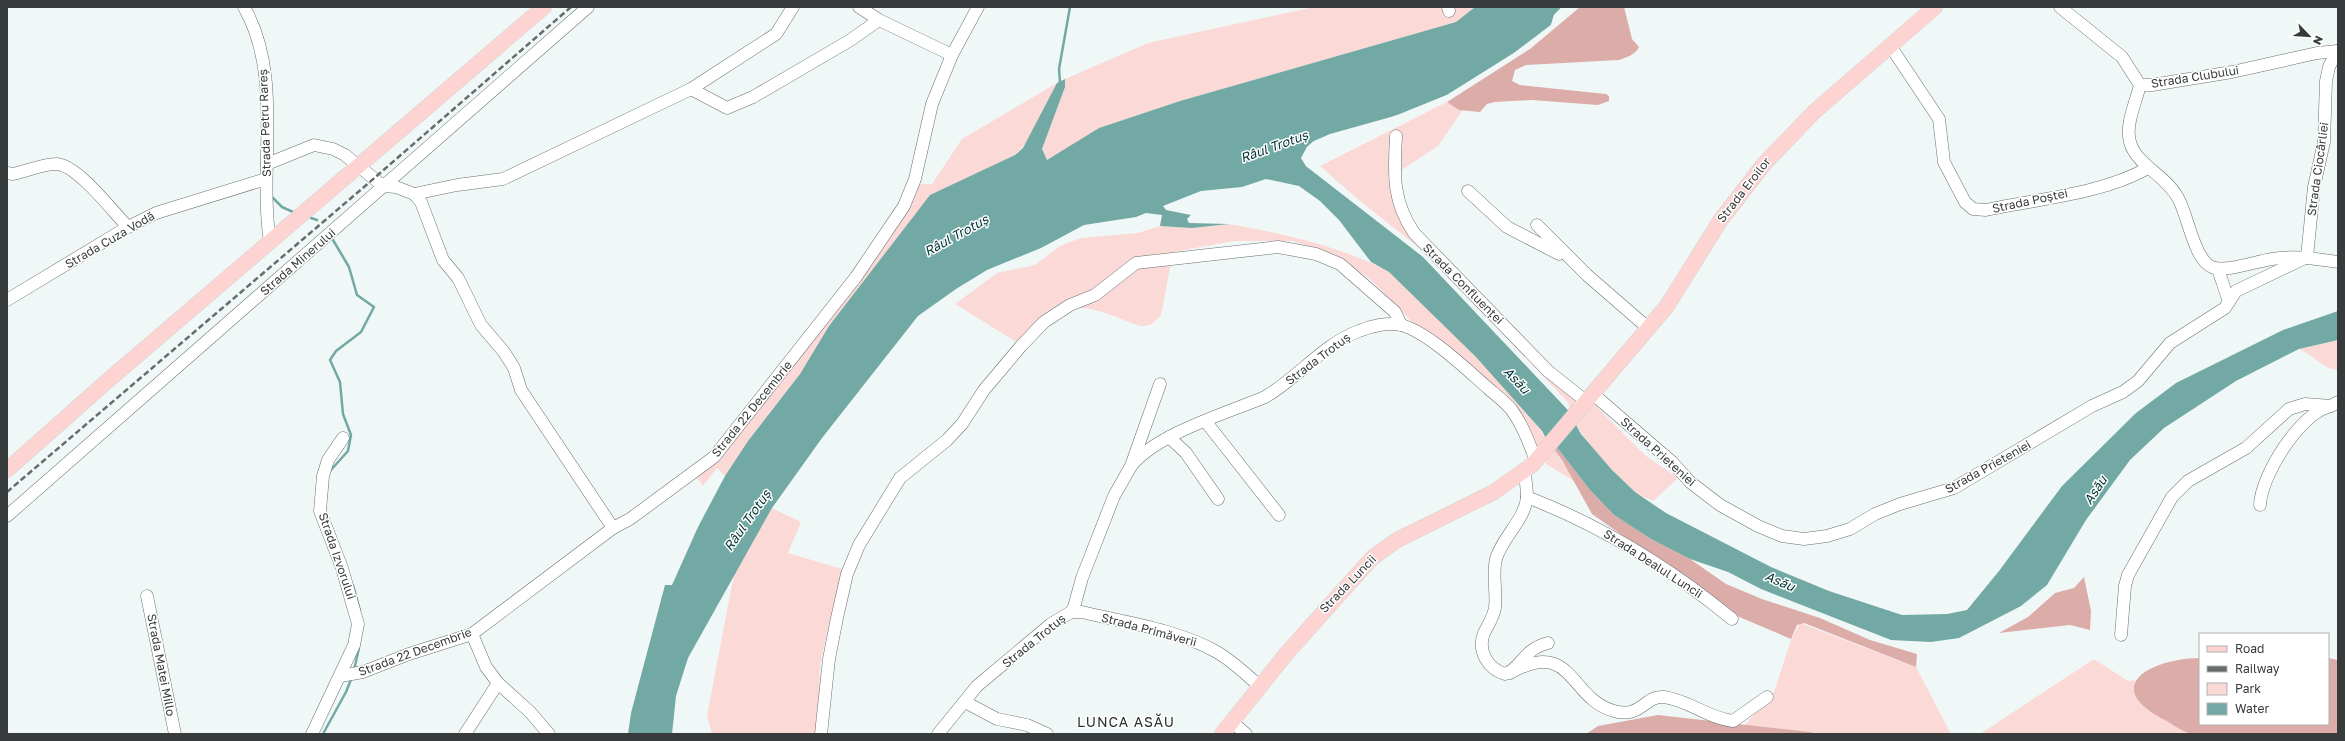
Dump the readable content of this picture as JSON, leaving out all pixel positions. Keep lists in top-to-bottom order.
{
  "streets": {
    "main road": ["Strada Eroilor", "Strada Luncii"],
    "street": [
      "Strada Clubului",
      "Strada Petru Rareș",
      "Strada Ciocârliei",
      "Strada Poștei",
      "Strada Cuza Vodă",
      "Strada Minerului",
      "Strada Confluenței",
      "Strada Trotuș",
      "Strada 22 Decembrie",
      "Strada Prieteniei",
      "Strada Izvorului",
      "Strada Dealul Luncii",
      "Strada Primăverii",
      "Strada Matei Millo"
    ]
  },
  "crossings": [
    ["Strada Clubului", "Strada Ciocârliei"],
    ["Strada Petru Rareș", "Strada Cuza Vodă"],
    ["Strada Ciocârliei", "Strada Prieteniei"],
    ["Strada Eroilor", "Strada Poștei"],
    ["Strada Eroilor", "Strada Confluenței"],
    ["Strada Eroilor", "Strada Prieteniei"],
    ["Strada Eroilor", "Strada Luncii"],
    ["Strada Confluenței", "Strada Prieteniei"],
    ["Strada Trotuș", "Strada Luncii"],
    ["Strada Trotuș", "Strada Primăverii"],
    ["Strada 22 Decembrie", "Strada Izvorului"],
    ["Strada Luncii", "Strada Primăverii"]
  ],
  "districts": ["LUNCA ASĂU"],
  "water": ["Râul Trotuș", "Asău"],
  "legend": [
    "Road",
    "Railway",
    "Park",
    "Water"
  ],
  "north": "bottom right"
}
